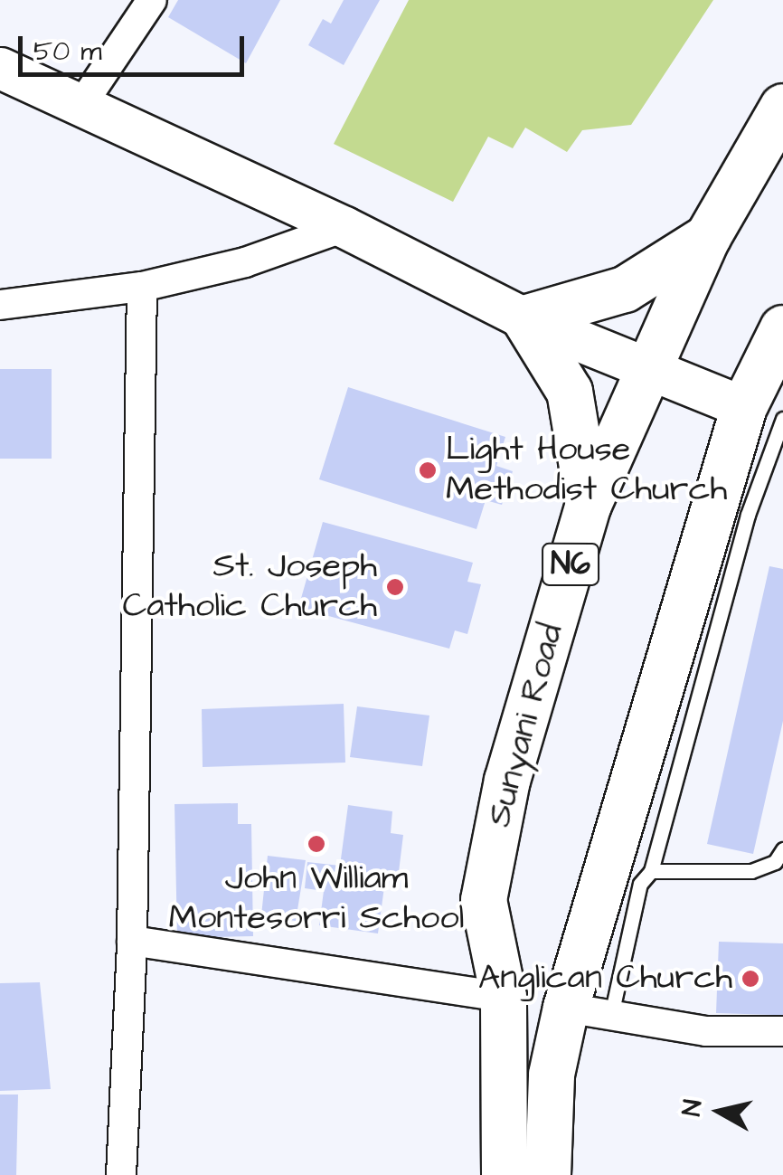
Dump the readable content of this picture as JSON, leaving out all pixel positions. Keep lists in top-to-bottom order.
{
  "streets": {
    "main road": ["N6", "Sunyani Road"]
  },
  "places": [
    "Light House Methodist Church",
    "St. Joseph Catholic Church",
    "John William Montesorri School",
    "Anglican Church"
  ],
  "scale_bar": "50 m",
  "north": "left"
}
